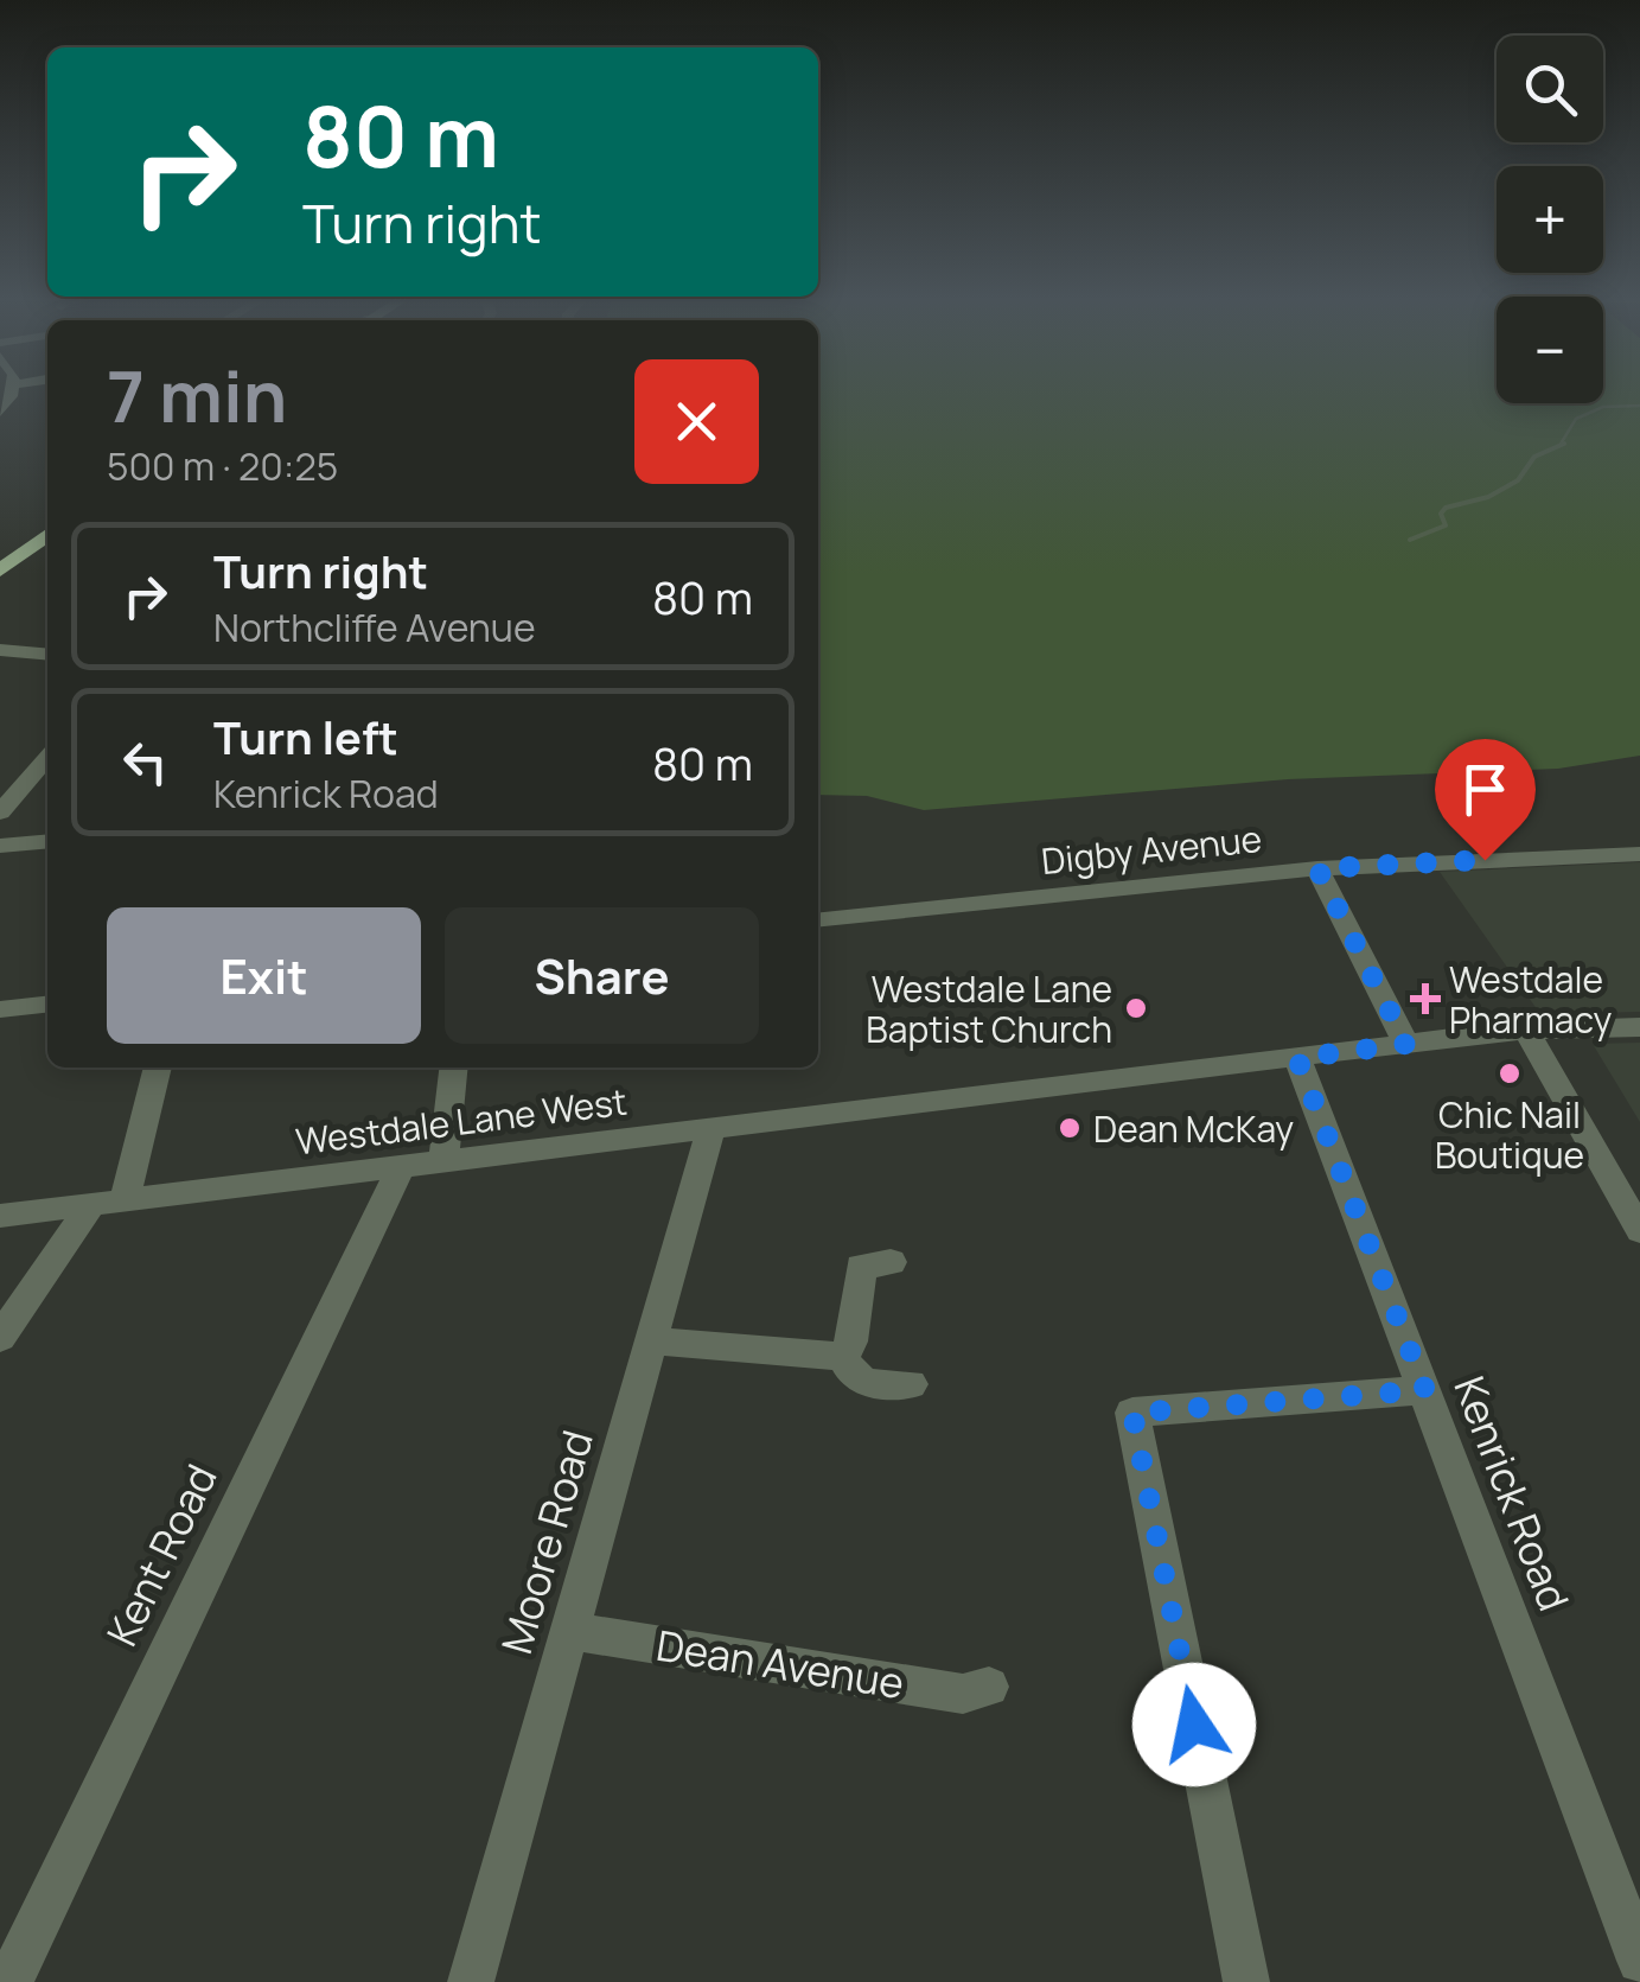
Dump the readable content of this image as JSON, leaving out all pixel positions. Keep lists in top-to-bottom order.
{
  "streets": {
    "street": [
      "Digby Avenue",
      "Westdale Lane West",
      "Kenrick Road",
      "Moore Road",
      "Kent Road",
      "Dean Avenue"
    ]
  },
  "crossings": [
    ["Westdale Lane West", "Kenrick Road"],
    ["Westdale Lane West", "Moore Road"],
    ["Westdale Lane West", "Kent Road"],
    ["Moore Road", "Dean Avenue"]
  ],
  "places": {
    "health": ["Westdale Pharmacy"],
    "other": ["Westdale Lane Baptist Church", "Chic Nail Boutique", "Dean McKay"]
  },
  "page": {
    "map_buttons": ["+", "−"],
    "turn": ["80 m", "Turn right"],
    "heading": ["7 min", "500 m · 20:25"],
    "list": [
      {
        "name": "Turn right",
        "note": "Northcliffe Avenue",
        "value": "80 m"
      },
      {
        "name": "Turn left",
        "note": "Kenrick Road",
        "value": "80 m"
      }
    ],
    "buttons": ["Exit", "Share"]
  }
}
